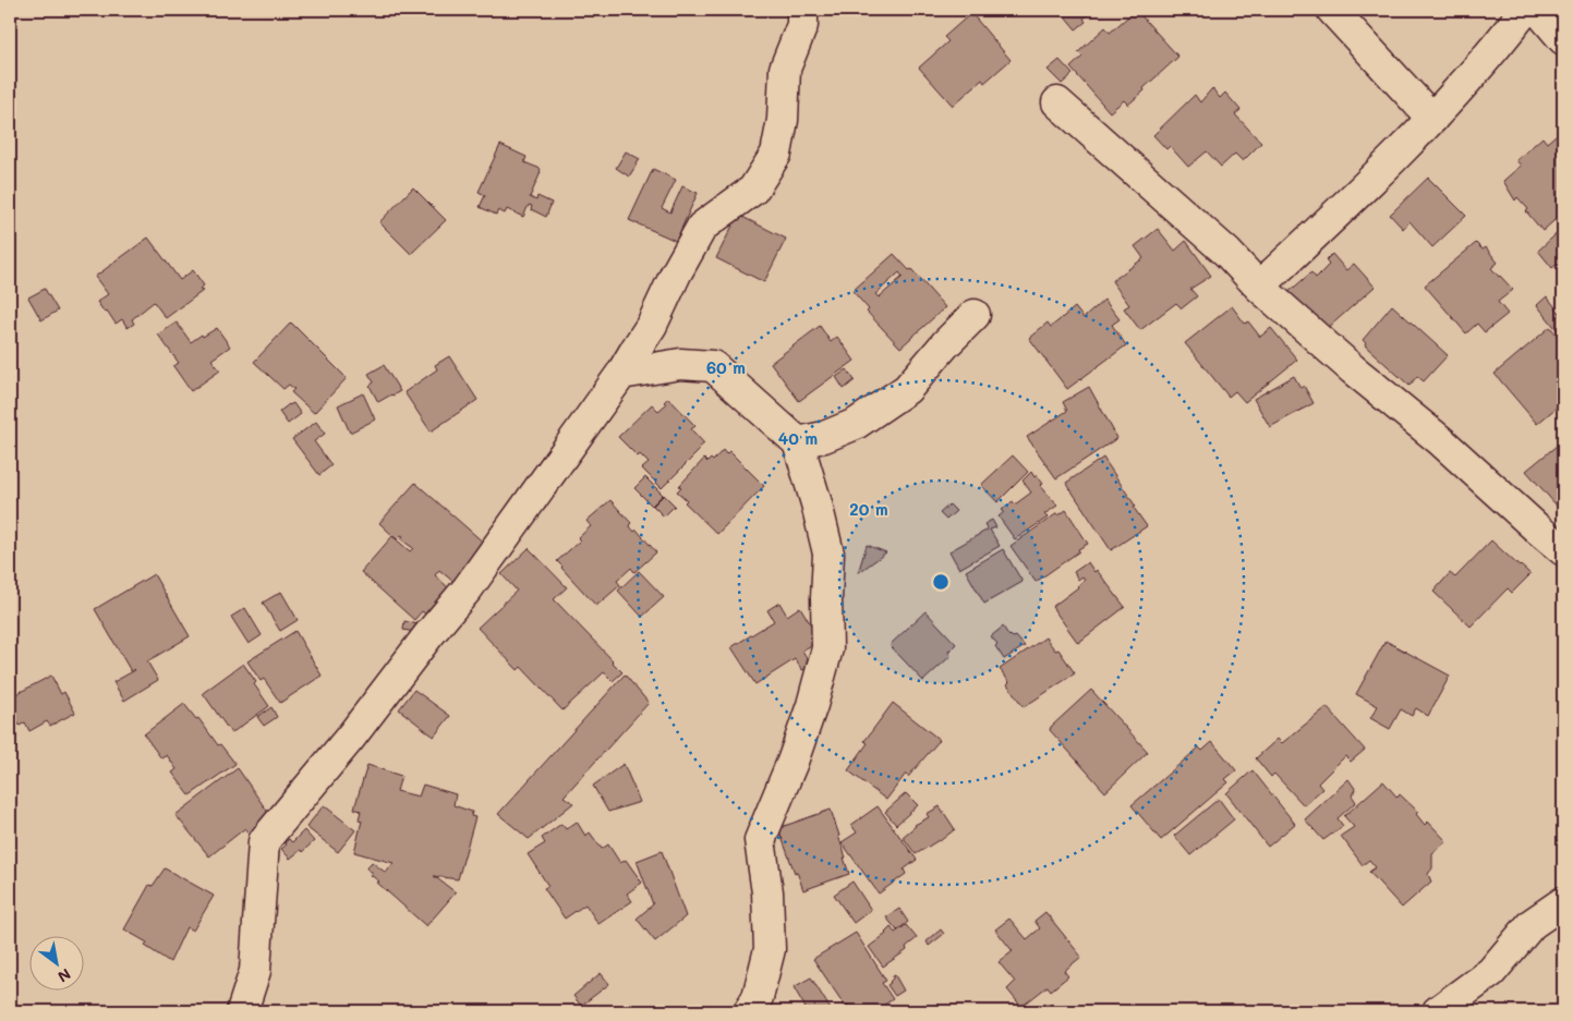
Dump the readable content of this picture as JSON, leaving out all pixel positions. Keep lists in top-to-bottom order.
{
  "north": "bottom right",
  "rings": ["60 m", "40 m", "20 m"]
}
